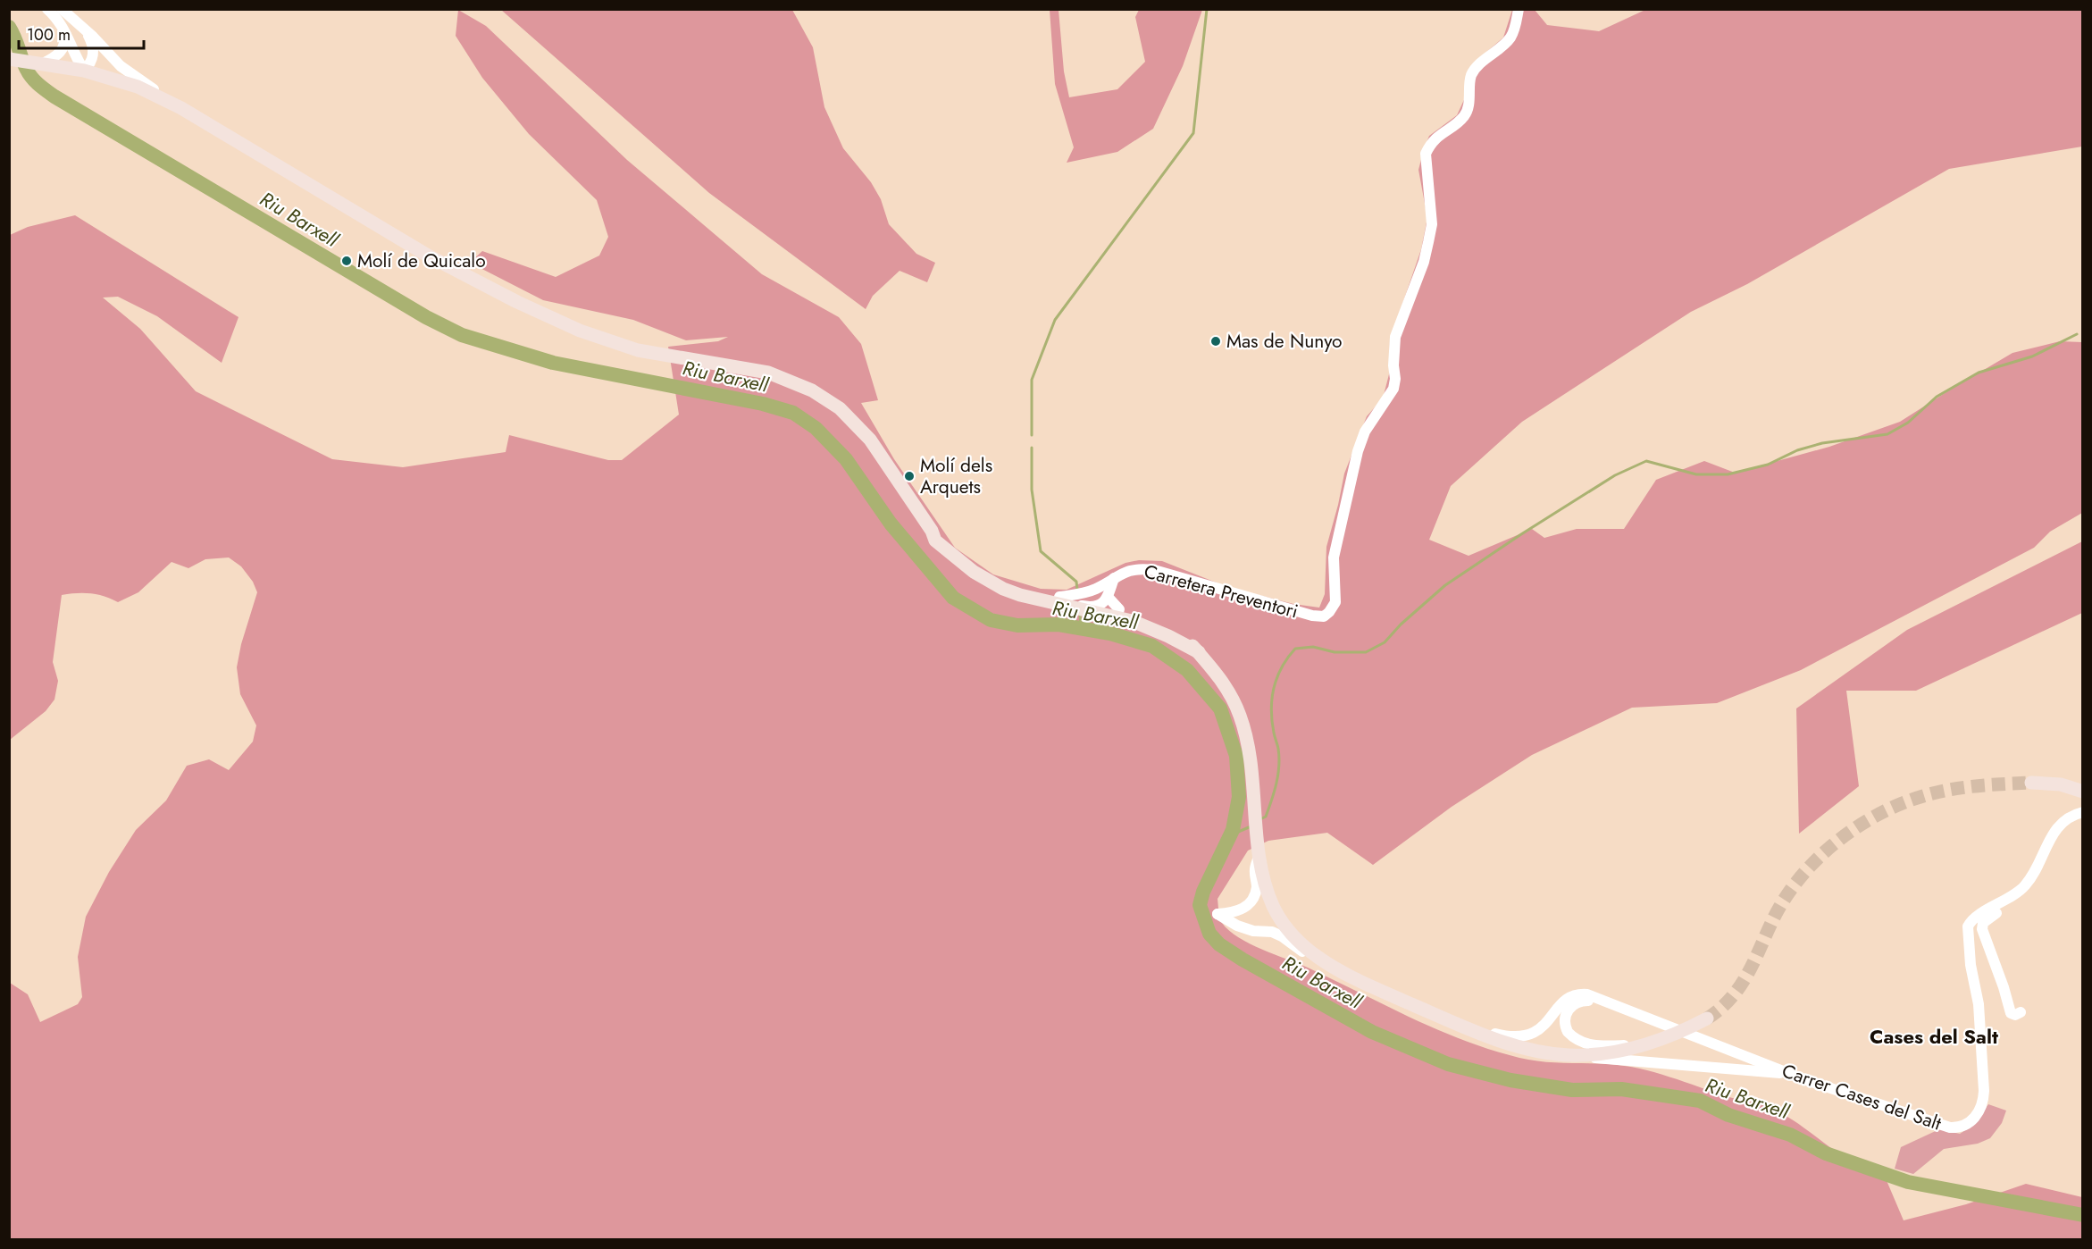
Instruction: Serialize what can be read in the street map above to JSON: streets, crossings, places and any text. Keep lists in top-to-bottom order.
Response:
{
  "streets": {
    "street": ["Carretera Preventori", "Carrer Cases del Salt"]
  },
  "districts": ["Cases del Salt"],
  "water": ["Riu Barxell"],
  "places": ["Molí de Quicalo", "Mas de Nunyo", "Molí dels Arquets"],
  "scale_bar": "100 m"
}
